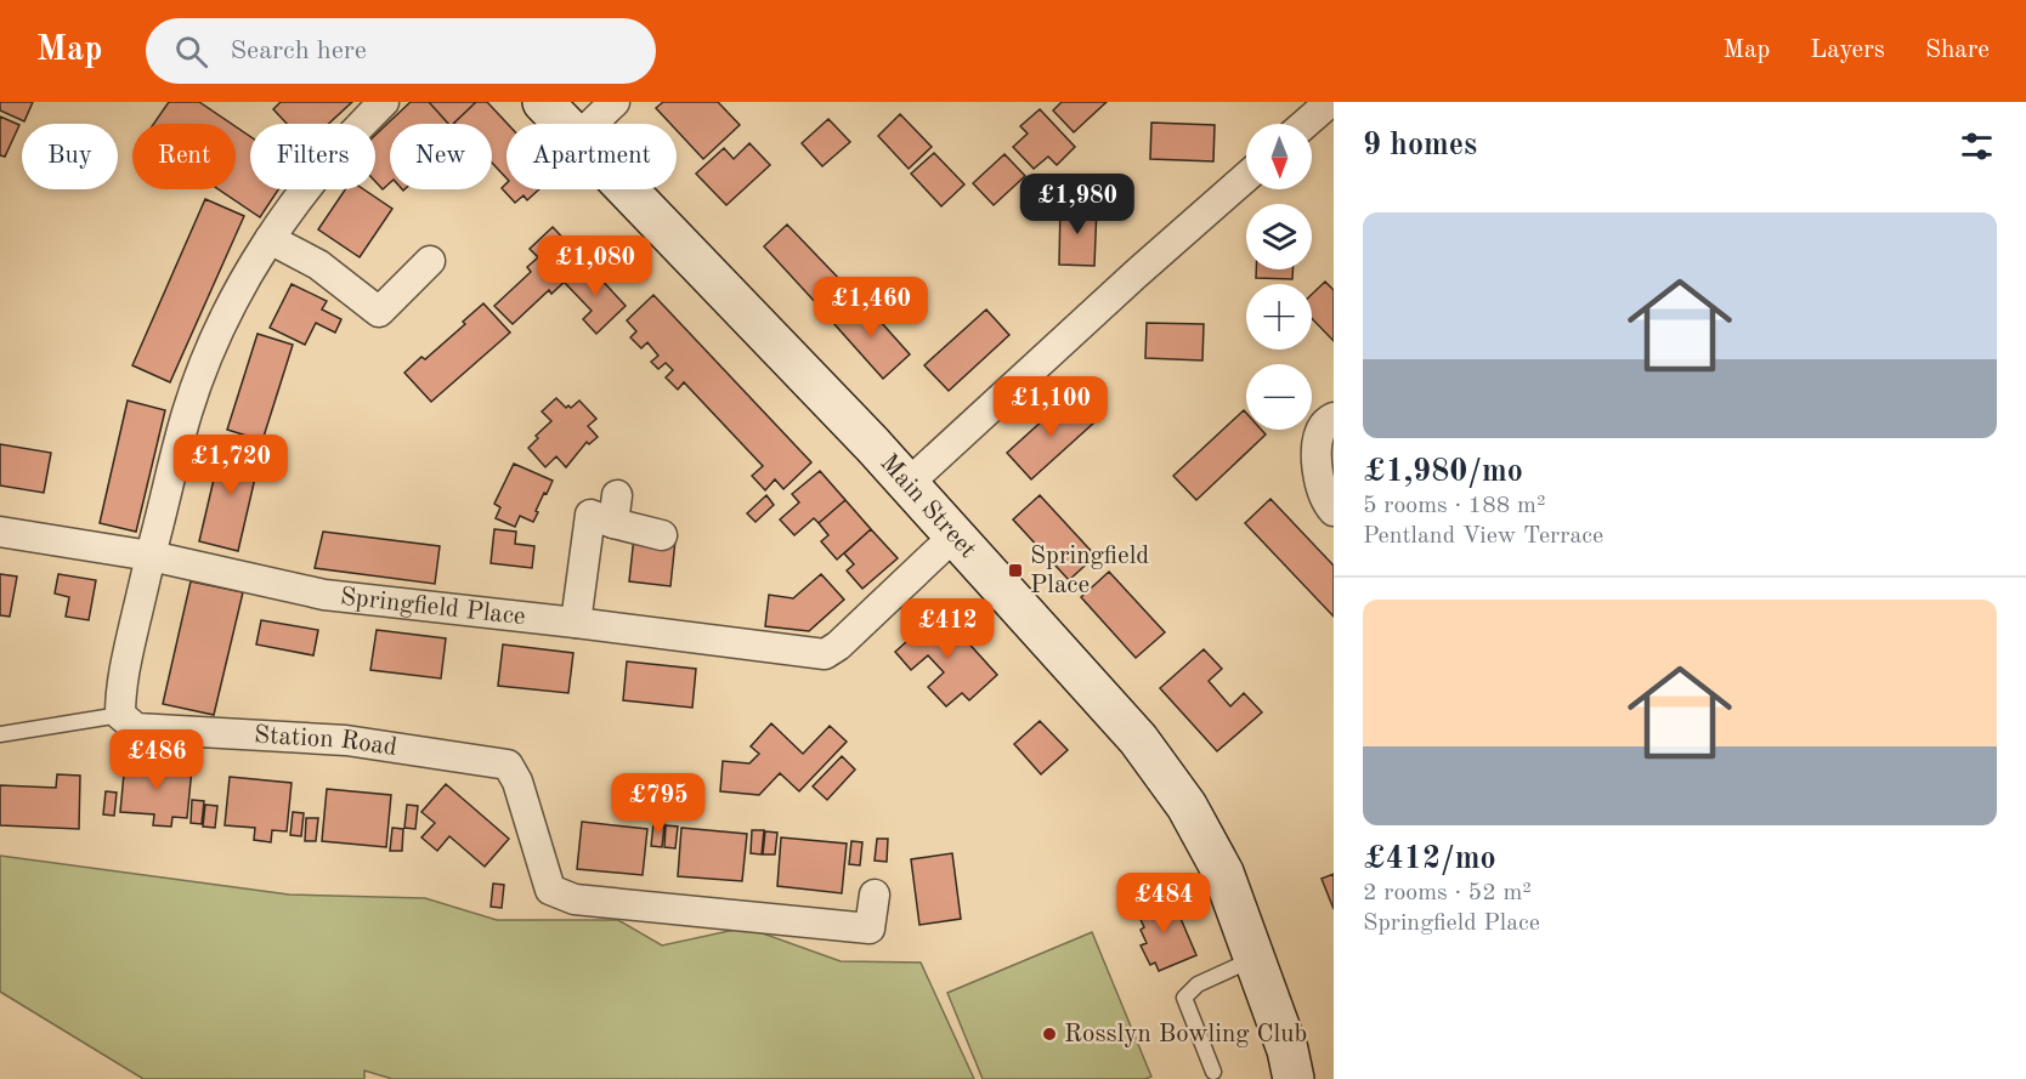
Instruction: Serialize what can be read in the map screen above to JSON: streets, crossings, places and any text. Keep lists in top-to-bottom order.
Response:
{
  "streets": {
    "main road": ["Main Street"],
    "street": ["Springfield Place", "Station Road"]
  },
  "crossings": [
    ["Main Street", "Springfield Place"]
  ],
  "places": {
    "transit": ["Springfield Place"],
    "other": ["Rosslyn Bowling Club"]
  },
  "north": "bottom",
  "page": {
    "header": "Map",
    "search": "Search here",
    "nav": ["Map", "Layers", "Share"],
    "heading": "9 homes",
    "map_buttons": ["+", "−"],
    "chip": [
      "Buy",
      "Rent",
      "Filters",
      "New",
      "Apartment"
    ],
    "price": [
      "£1,980",
      "£1,080",
      "£1,460",
      "£1,100",
      "£1,720",
      "£412",
      "£486",
      "£795",
      "£484"
    ],
    "list": [
      {
        "name": "£1,980/mo",
        "note": "5 rooms · 188 m² · Pentland View Terrace"
      },
      {
        "name": "£412/mo",
        "note": "2 rooms · 52 m² · Springfield Place"
      }
    ]
  }
}
